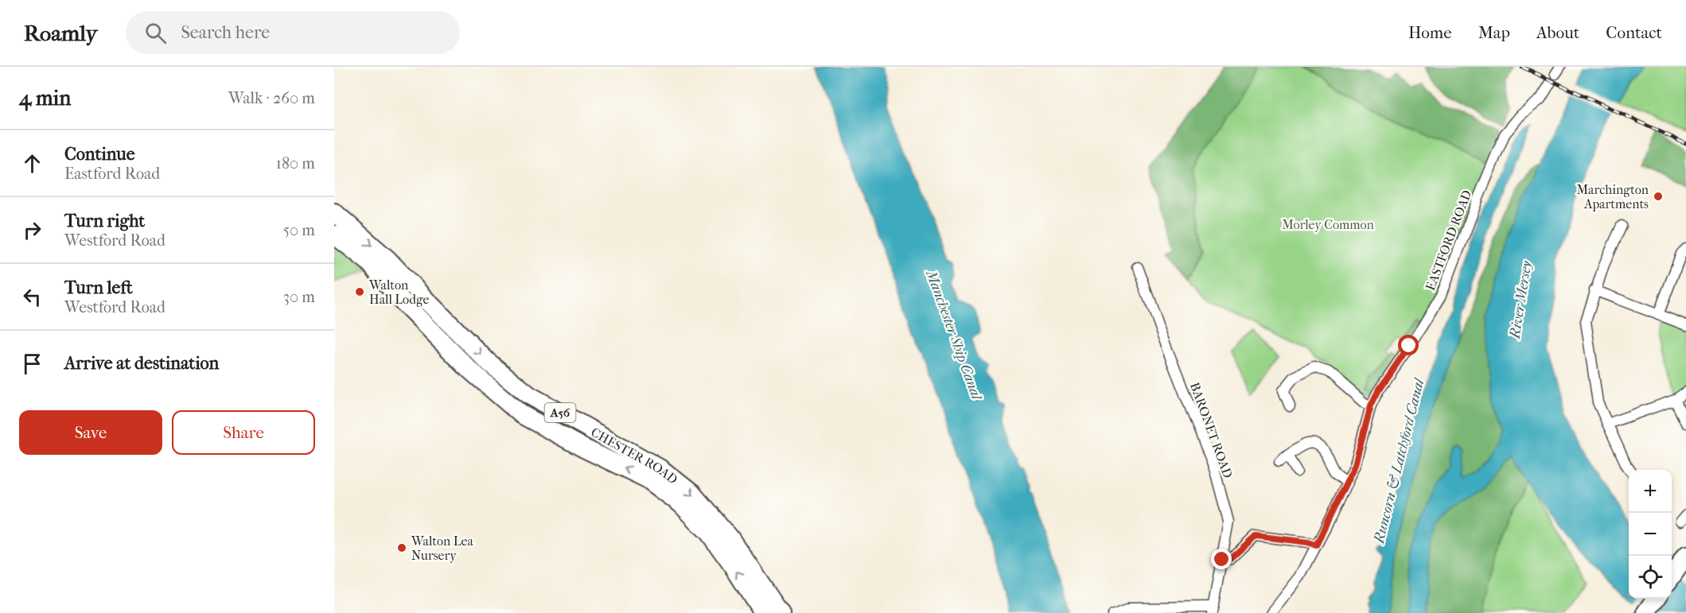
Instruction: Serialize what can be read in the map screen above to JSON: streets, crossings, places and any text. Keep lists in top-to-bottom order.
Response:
{
  "streets": {
    "highway": ["A56", "CHESTER ROAD"],
    "street": ["EASTFORD ROAD", "BARONET ROAD"]
  },
  "water": ["River Mersey", "Manchester Ship Canal", "Runcorn & Latchford Canal"],
  "parks": ["Morley Common"],
  "places": ["Marchington Apartments", "Walton Hall Lodge", "Walton Lea Nursery"],
  "page": {
    "header": "Roamly",
    "search": "Search here",
    "nav": [
      "Home",
      "Map",
      "About",
      "Contact"
    ],
    "heading": ["4 min", "Walk · 260 m"],
    "list": [
      ["Continue", "Eastford Road", "180 m"],
      ["Turn right", "Westford Road", "50 m"],
      ["Turn left", "Westford Road", "30 m"],
      "Arrive at destination"
    ],
    "buttons": ["Save", "Share"],
    "map_buttons": ["+", "−"]
  }
}
